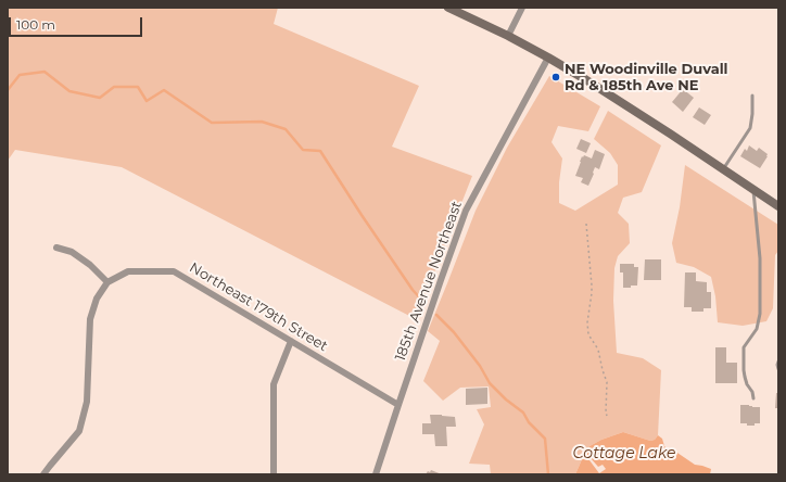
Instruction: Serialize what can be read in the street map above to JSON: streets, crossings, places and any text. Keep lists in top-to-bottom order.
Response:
{
  "streets": {
    "street": ["185th Avenue Northeast", "Northeast 179th Street"]
  },
  "crossings": [
    ["185th Avenue Northeast", "Northeast 179th Street"]
  ],
  "water": ["Cottage Lake"],
  "places": ["NE Woodinville Duvall Rd & 185th Ave NE"],
  "scale_bar": "100 m"
}
